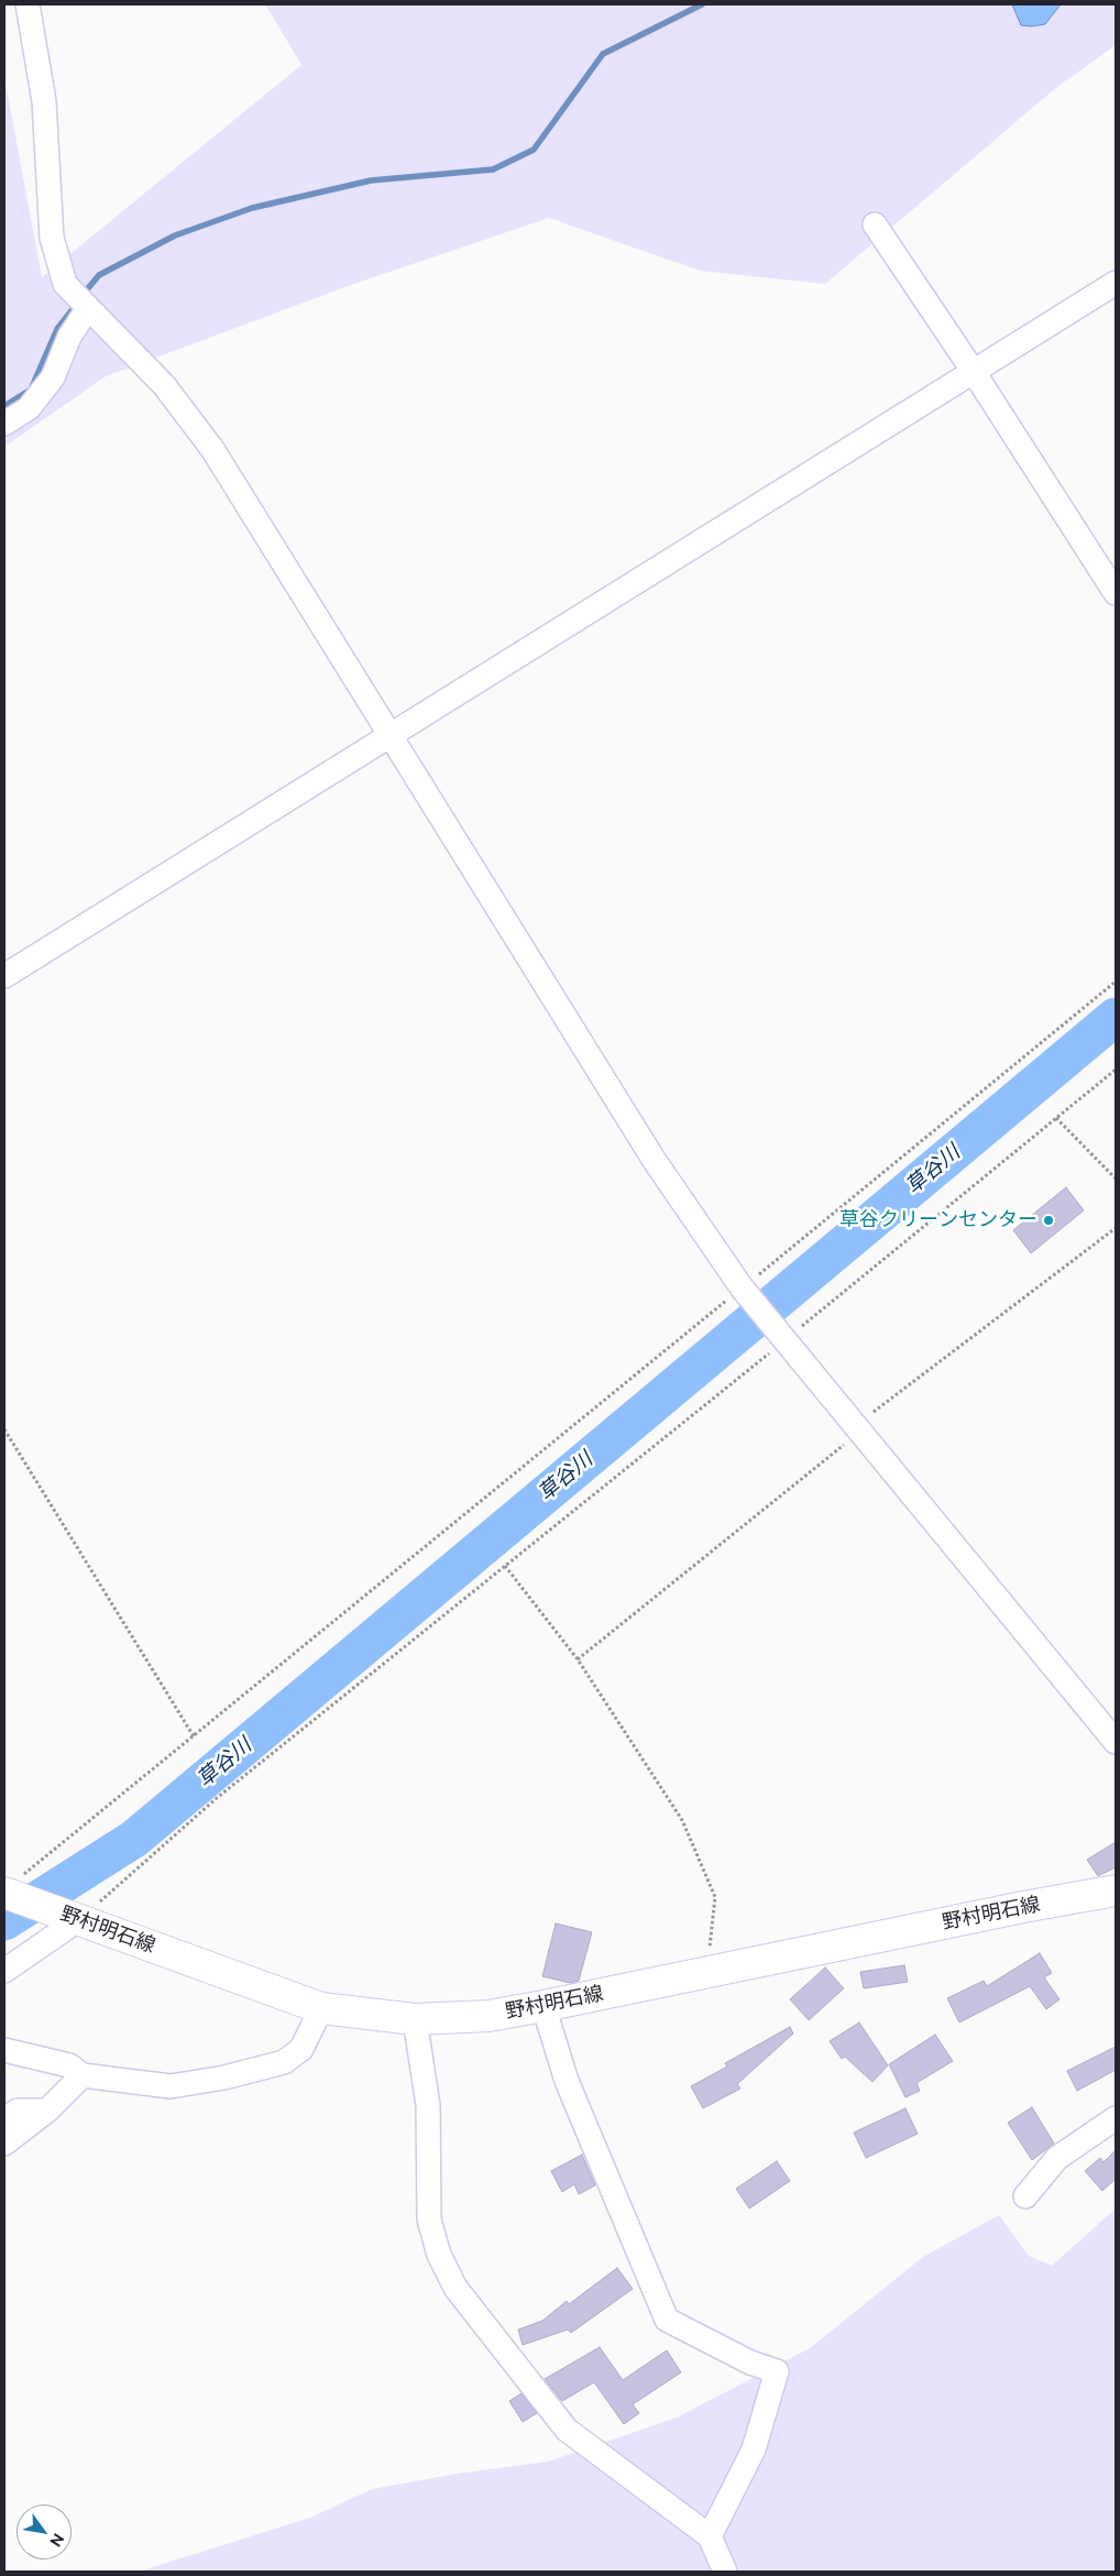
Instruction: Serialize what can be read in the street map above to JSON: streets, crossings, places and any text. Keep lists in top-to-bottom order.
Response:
{
  "streets": {
    "main road": ["野村明石線"]
  },
  "water": ["草谷川"],
  "places": ["草谷クリーンセンター"],
  "north": "bottom right"
}
